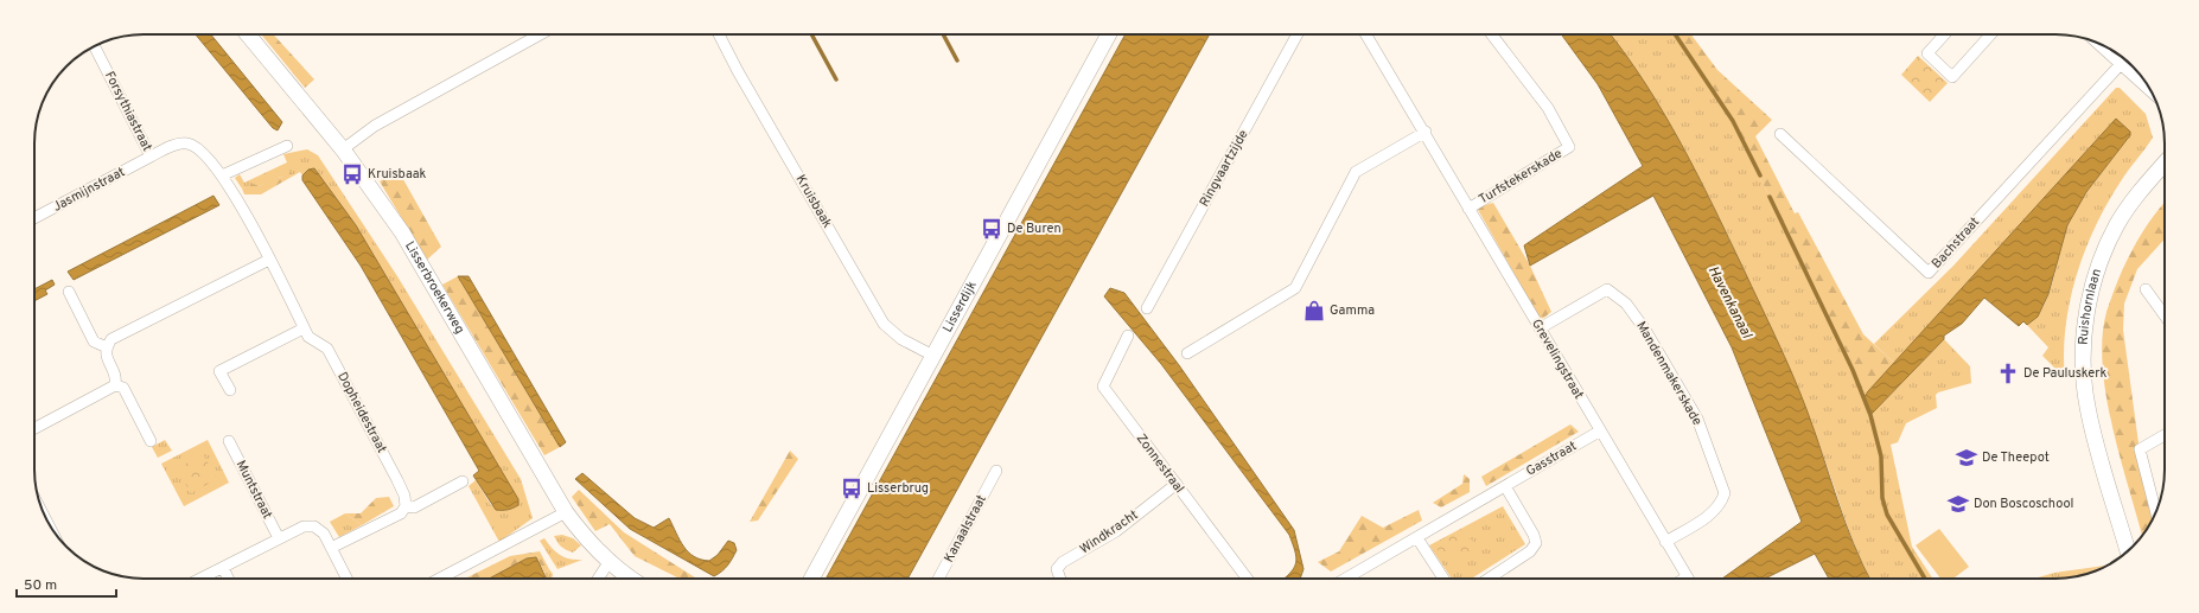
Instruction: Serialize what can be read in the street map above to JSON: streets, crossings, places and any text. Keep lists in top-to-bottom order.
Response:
{
  "streets": {
    "main road": ["Lisserbroekerweg", "Lisserdijk", "Ruishornlaan"],
    "street": [
      "Forsythiastraat",
      "Ringvaartzijde",
      "Turfstekerskade",
      "Jasmijnstraat",
      "Kruisbaak",
      "Bachstraat",
      "Grevelingstraat",
      "Mandenmakerskade",
      "Dopheidestraat",
      "Gasstraat",
      "Zonnestraal",
      "Muntstraat",
      "Kanaalstraat",
      "Windkracht"
    ]
  },
  "crossings": [
    ["Forsythiastraat", "Jasmijnstraat"],
    ["Forsythiastraat", "Dopheidestraat"],
    ["Turfstekerskade", "Grevelingstraat"],
    ["Kruisbaak", "Lisserdijk"],
    ["Grevelingstraat", "Mandenmakerskade"],
    ["Grevelingstraat", "Gasstraat"],
    ["Zonnestraal", "Windkracht"]
  ],
  "water": ["Havenkanaal"],
  "places": {
    "bus stop": ["Kruisbaak", "De Buren", "Lisserbrug"],
    "shop": ["Gamma"],
    "church": ["De Pauluskerk"],
    "school or university": ["De Theepot", "Don Boscoschool"]
  },
  "scale_bar": "50 m"
}
